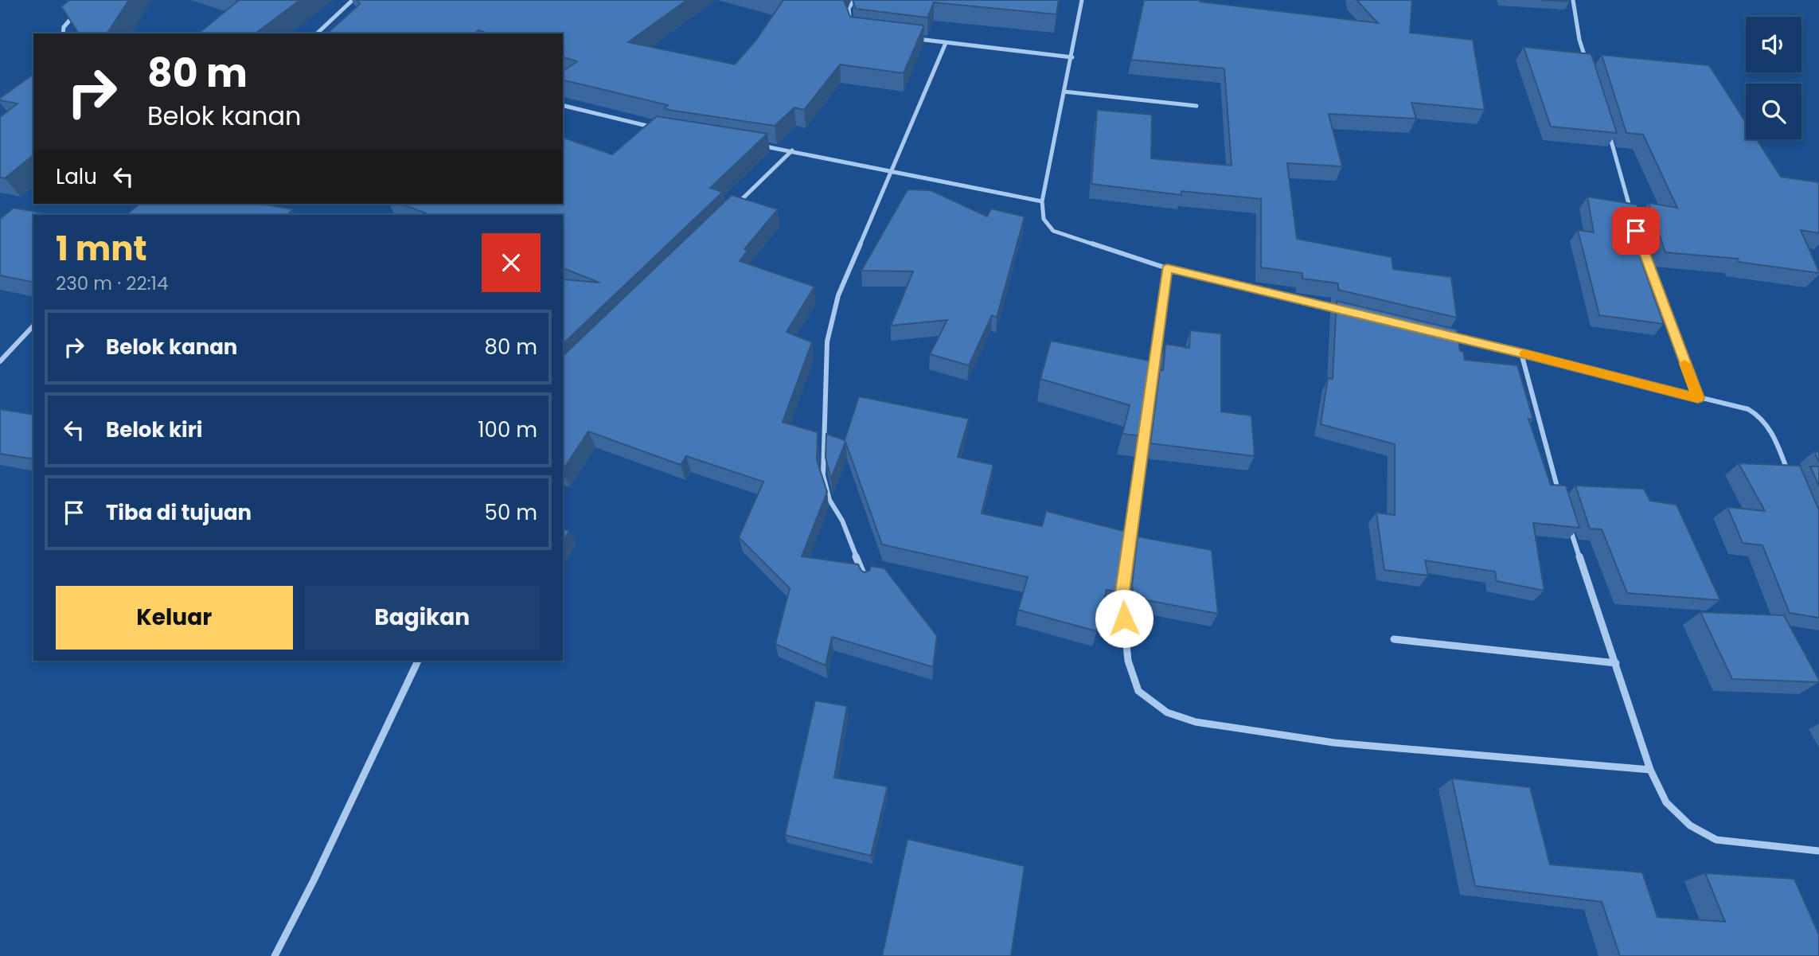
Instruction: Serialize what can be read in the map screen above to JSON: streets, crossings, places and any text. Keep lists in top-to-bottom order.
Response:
{
  "page": {
    "turn": ["80 m", "Belok kanan"],
    "then": "Lalu",
    "heading": ["1 mnt", "230 m · 22:14"],
    "list": [
      {
        "name": "Belok kanan",
        "value": "80 m"
      },
      {
        "name": "Belok kiri",
        "value": "100 m"
      },
      {
        "name": "Tiba di tujuan",
        "value": "50 m"
      }
    ],
    "buttons": ["Keluar", "Bagikan"]
  }
}
